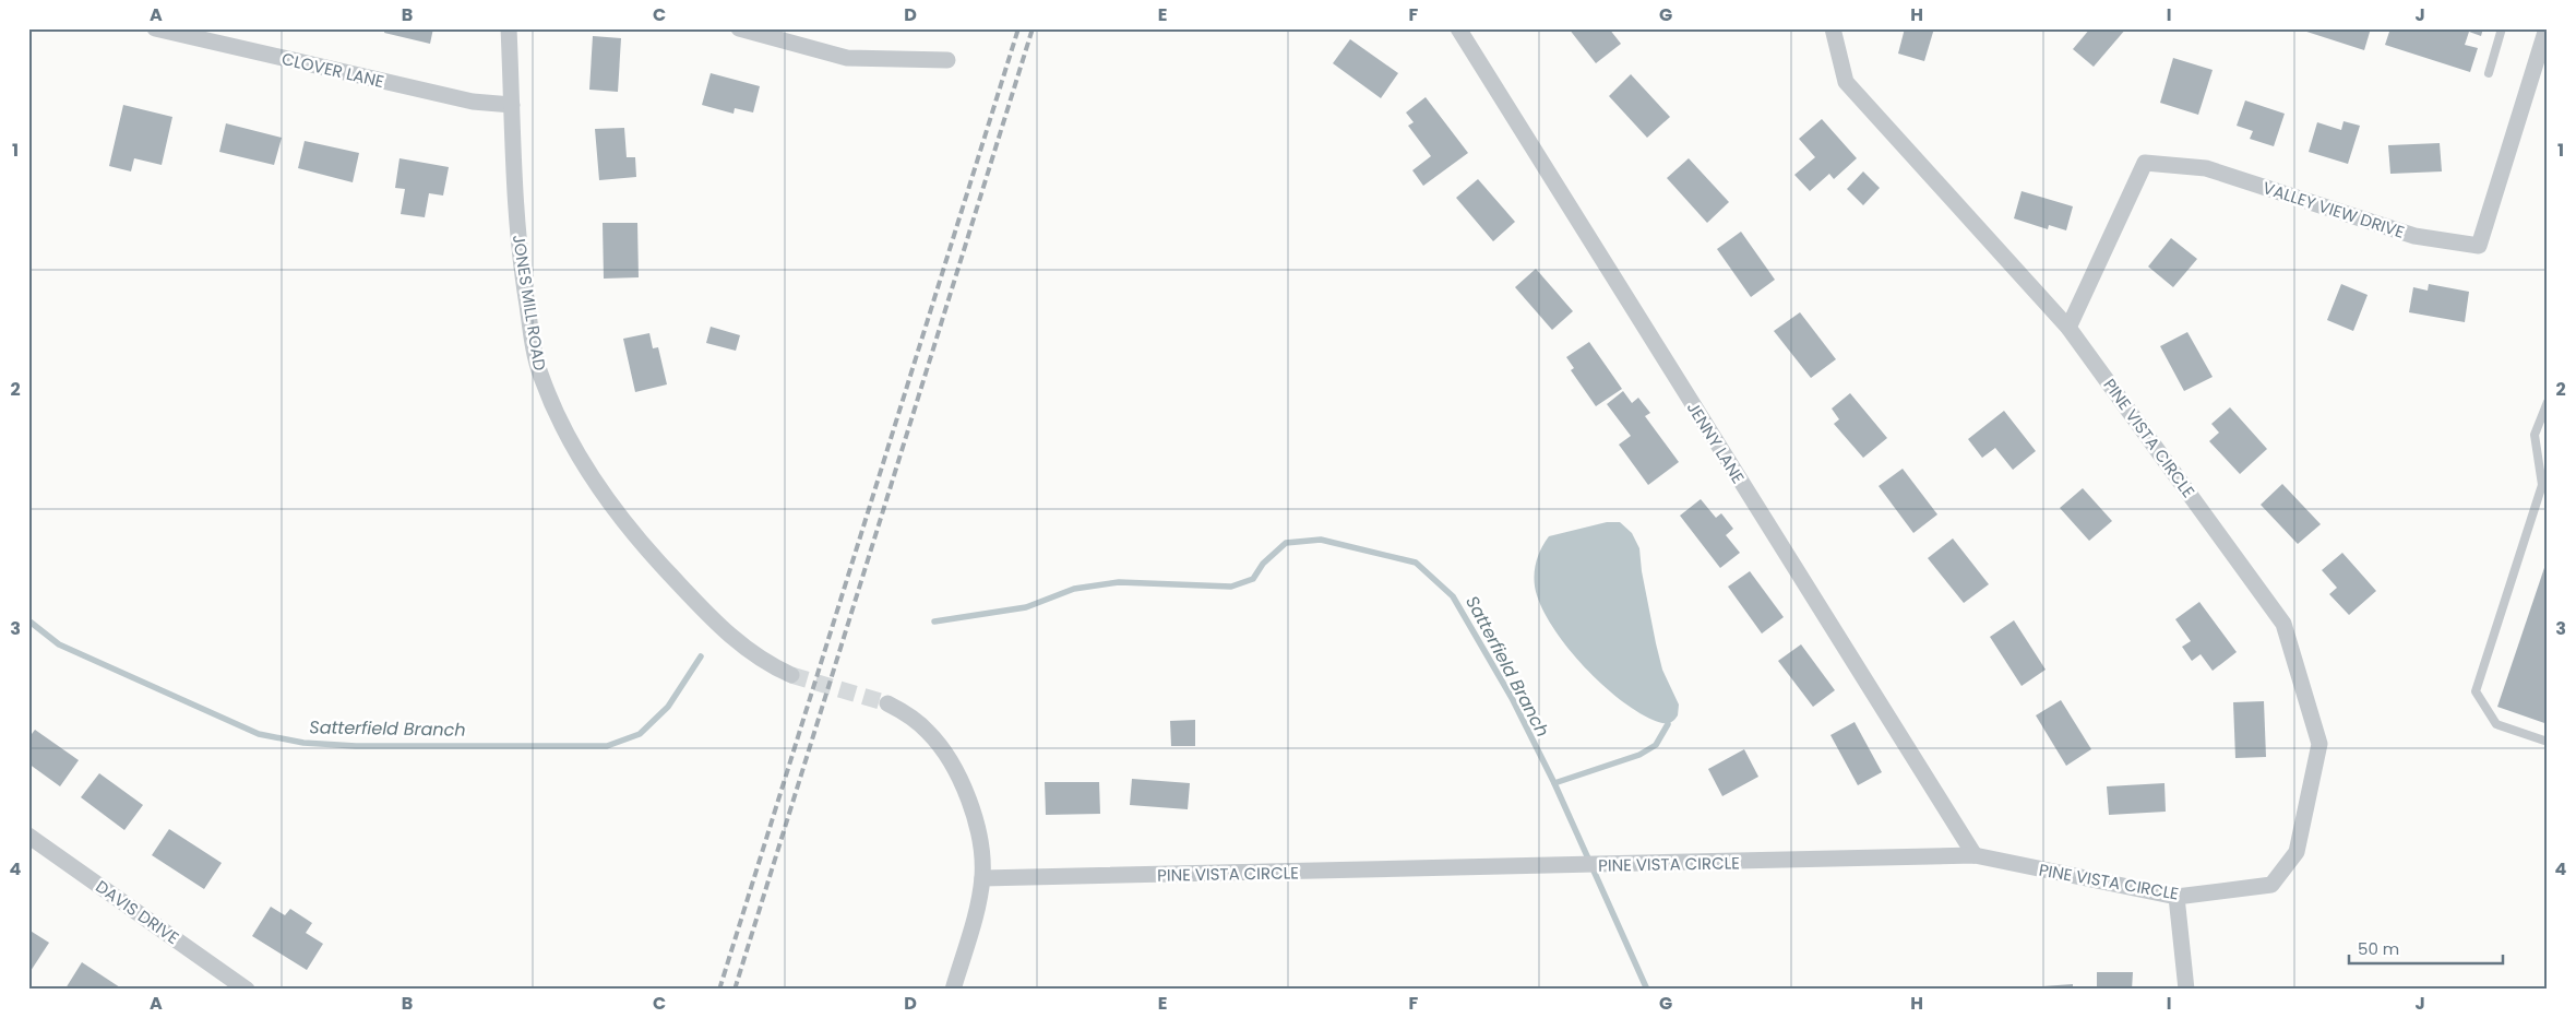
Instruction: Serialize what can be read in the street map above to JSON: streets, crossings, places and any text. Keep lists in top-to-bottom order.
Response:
{
  "streets": {
    "street": [
      "CLOVER LANE",
      "VALLEY VIEW DRIVE",
      "JONES MILL ROAD",
      "PINE VISTA CIRCLE",
      "JENNY LANE",
      "DAVIS DRIVE"
    ]
  },
  "crossings": [
    ["CLOVER LANE", "JONES MILL ROAD"],
    ["VALLEY VIEW DRIVE", "PINE VISTA CIRCLE"],
    ["PINE VISTA CIRCLE", "JENNY LANE"]
  ],
  "water": ["Satterfield Branch"],
  "scale_bar": "50 m",
  "grid": {
    "columns": [
      "A",
      "B",
      "C",
      "D",
      "E",
      "F",
      "G",
      "H",
      "I",
      "J"
    ],
    "rows": [
      "1",
      "2",
      "3",
      "4"
    ]
  }
}
